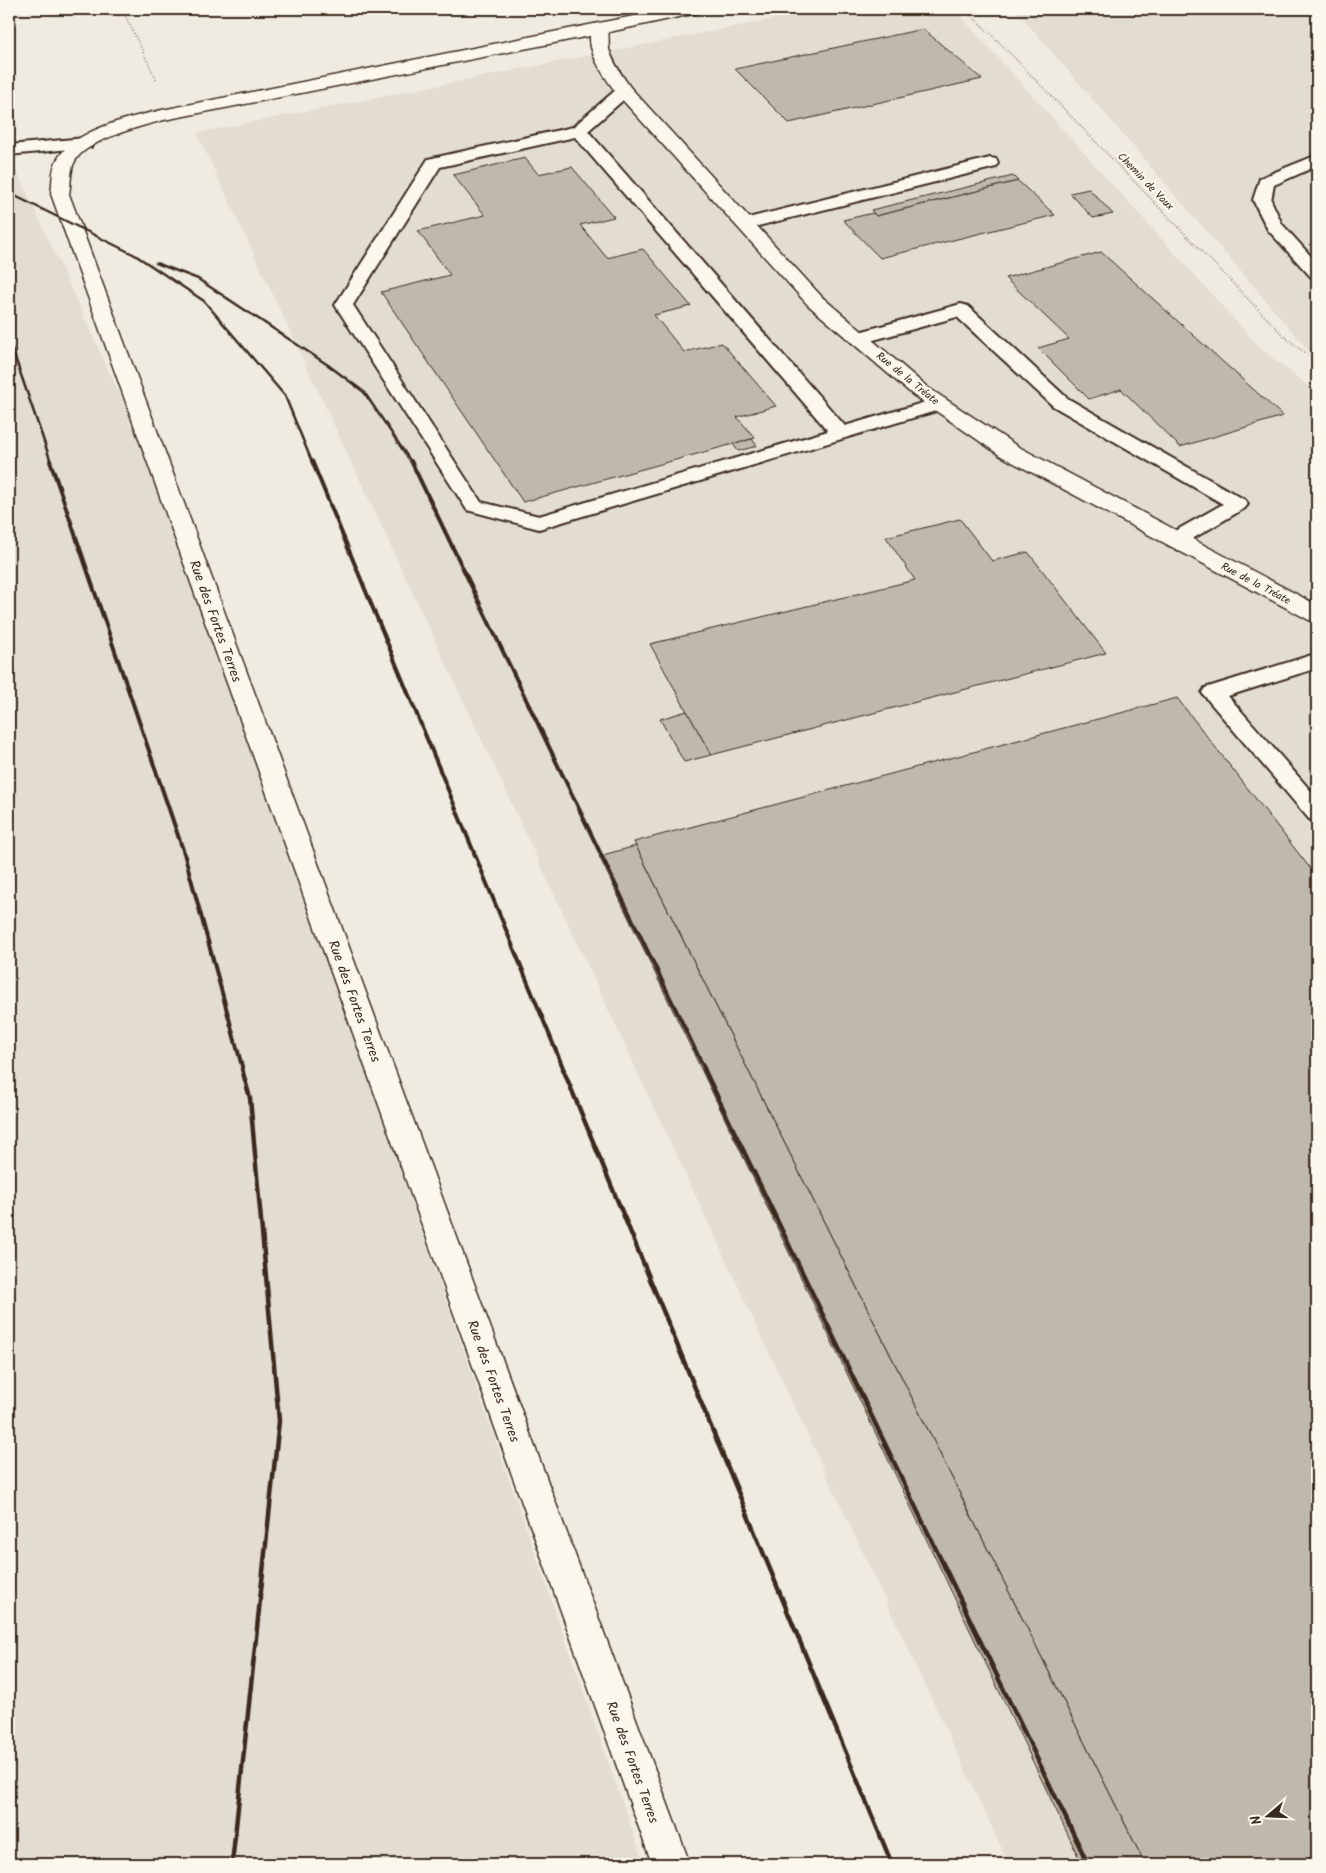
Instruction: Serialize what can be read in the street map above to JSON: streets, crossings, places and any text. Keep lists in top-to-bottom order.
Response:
{
  "streets": {
    "street": ["Rue de la Tréate", "Rue des Fortes Terres"],
    "path": ["Chemin de Vaux"]
  },
  "crossings": [
    ["Rue de la Tréate", "Rue des Fortes Terres"]
  ],
  "north": "left"
}
